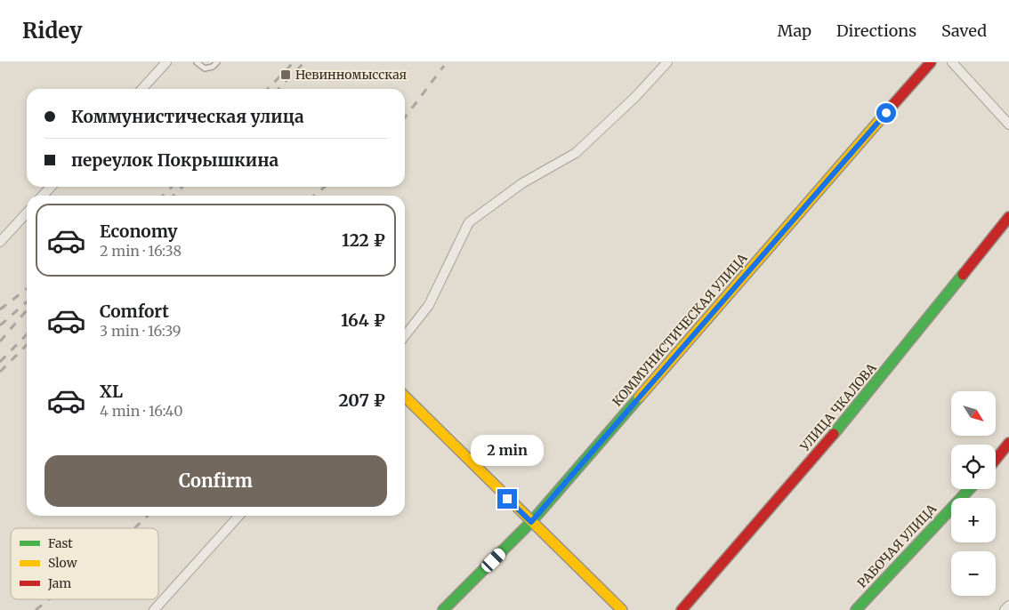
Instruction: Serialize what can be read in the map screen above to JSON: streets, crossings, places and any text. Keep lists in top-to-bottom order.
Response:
{
  "streets": {
    "street": ["КОММУНИСТИЧЕСКАЯ УЛИЦА", "УЛИЦА ЧКАЛОВА", "РАБОЧАЯ УЛИЦА"]
  },
  "places": {
    "transit": ["Невинномысская"]
  },
  "legend": ["Fast", "Slow", "Jam"],
  "north": "bottom right",
  "page": {
    "header": "Ridey",
    "nav": ["Map", "Directions", "Saved"],
    "banner": ["Коммунистическая улица", "переулок Покрышкина"],
    "list": [
      {
        "name": "Economy",
        "note": "2 min · 16:38",
        "value": "122 ₽"
      },
      {
        "name": "Comfort",
        "note": "3 min · 16:39",
        "value": "164 ₽"
      },
      {
        "name": "XL",
        "note": "4 min · 16:40",
        "value": "207 ₽"
      }
    ],
    "map_buttons": ["+", "−"],
    "bubble": "2 min",
    "buttons": "Confirm"
  }
}
